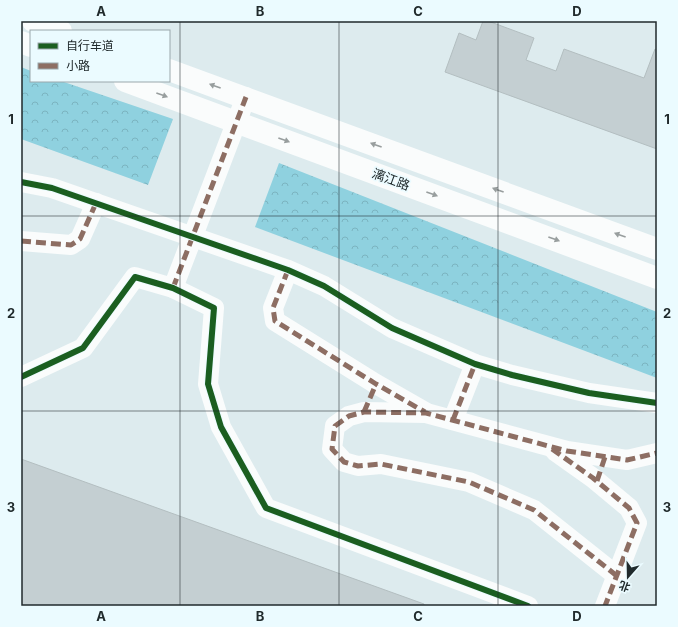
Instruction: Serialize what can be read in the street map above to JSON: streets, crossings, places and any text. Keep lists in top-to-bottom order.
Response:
{
  "streets": {
    "street": ["漓江路"]
  },
  "legend": ["自行车道", "小路"],
  "north": "bottom",
  "grid": {
    "columns": [
      "A",
      "B",
      "C",
      "D"
    ],
    "rows": ["1", "2", "3"]
  }
}
